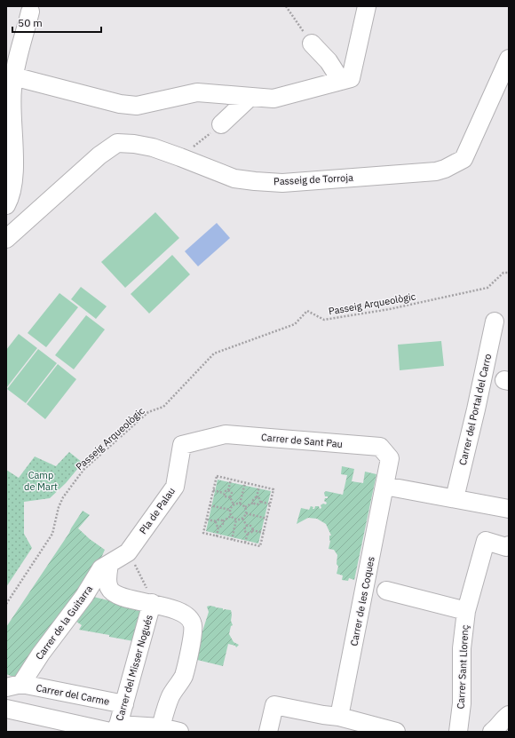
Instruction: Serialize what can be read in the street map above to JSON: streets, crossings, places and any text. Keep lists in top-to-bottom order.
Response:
{
  "streets": {
    "street": [
      "Passeig de Torroja",
      "Carrer del Portal del Carro",
      "Carrer de Sant Pau",
      "Pla de Palau",
      "Carrer de les Coques",
      "Carrer de la Guitarra",
      "Carrer Sant Llorenç",
      "Carrer del Misser Nogués",
      "Carrer del Carme"
    ],
    "path": ["Passeig Arqueològic"]
  },
  "crossings": [
    ["Carrer de Sant Pau", "Pla de Palau"],
    ["Carrer de Sant Pau", "Carrer de les Coques"],
    ["Pla de Palau", "Carrer de la Guitarra"],
    ["Carrer de la Guitarra", "Carrer del Carme"],
    ["Carrer del Misser Nogués", "Carrer del Carme"]
  ],
  "parks": ["Camp de Mart"],
  "scale_bar": "50 m"
}
